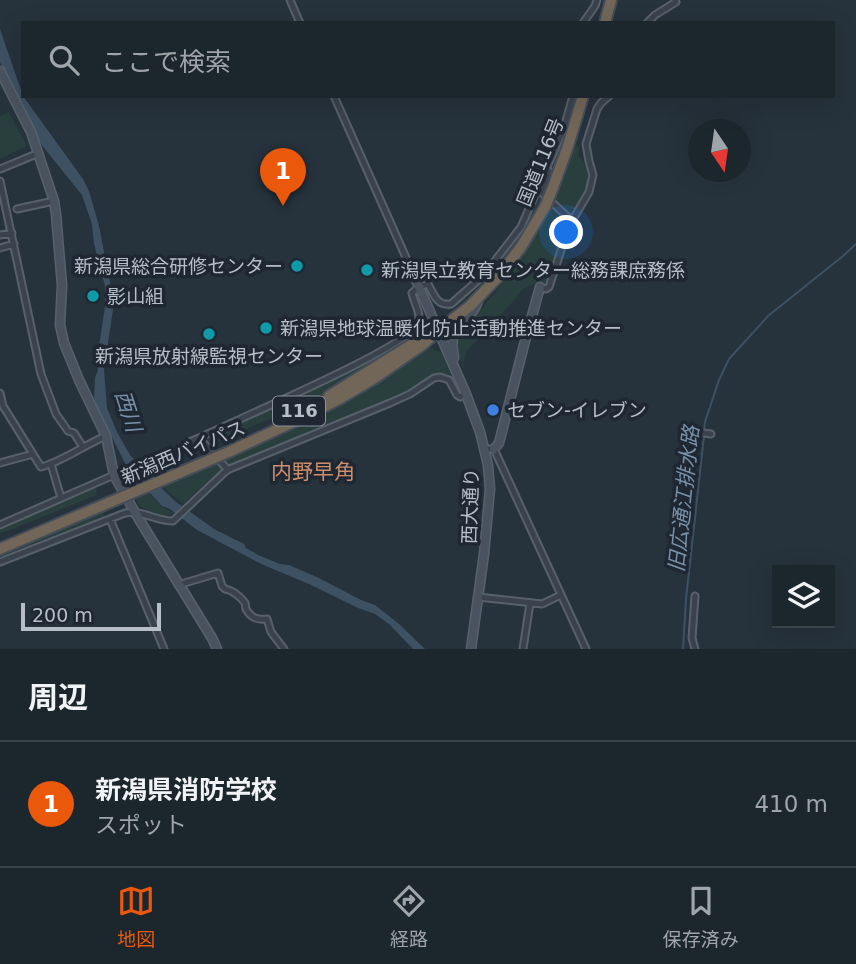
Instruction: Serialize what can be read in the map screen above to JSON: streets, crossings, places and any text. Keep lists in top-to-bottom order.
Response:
{
  "streets": {
    "highway": ["国道116号", "116", "新潟西バイパス"],
    "street": ["西大通り"]
  },
  "crossings": [
    ["国道116号", "新潟西バイパス"],
    ["国道116号", "西大通り"],
    ["新潟西バイパス", "西大通り"]
  ],
  "districts": ["内野早角"],
  "water": ["西川", "旧広通江排水路"],
  "places": [
    "新潟県総合研修センター",
    "新潟県立教育センター総務課庶務係",
    "影山組",
    "新潟県地球温暖化防止活動推進センター",
    "新潟県放射線監視センター",
    "セブン-イレブン"
  ],
  "scale_bar": "200 m",
  "north": "bottom",
  "page": {
    "search": "ここで検索",
    "pins": "1",
    "scale": "200 m",
    "heading": "周辺",
    "list": [
      {
        "mark": "1",
        "name": "新潟県消防学校",
        "note": "スポット",
        "value": "410 m"
      }
    ],
    "nav": ["地図", "経路", "保存済み"]
  }
}
